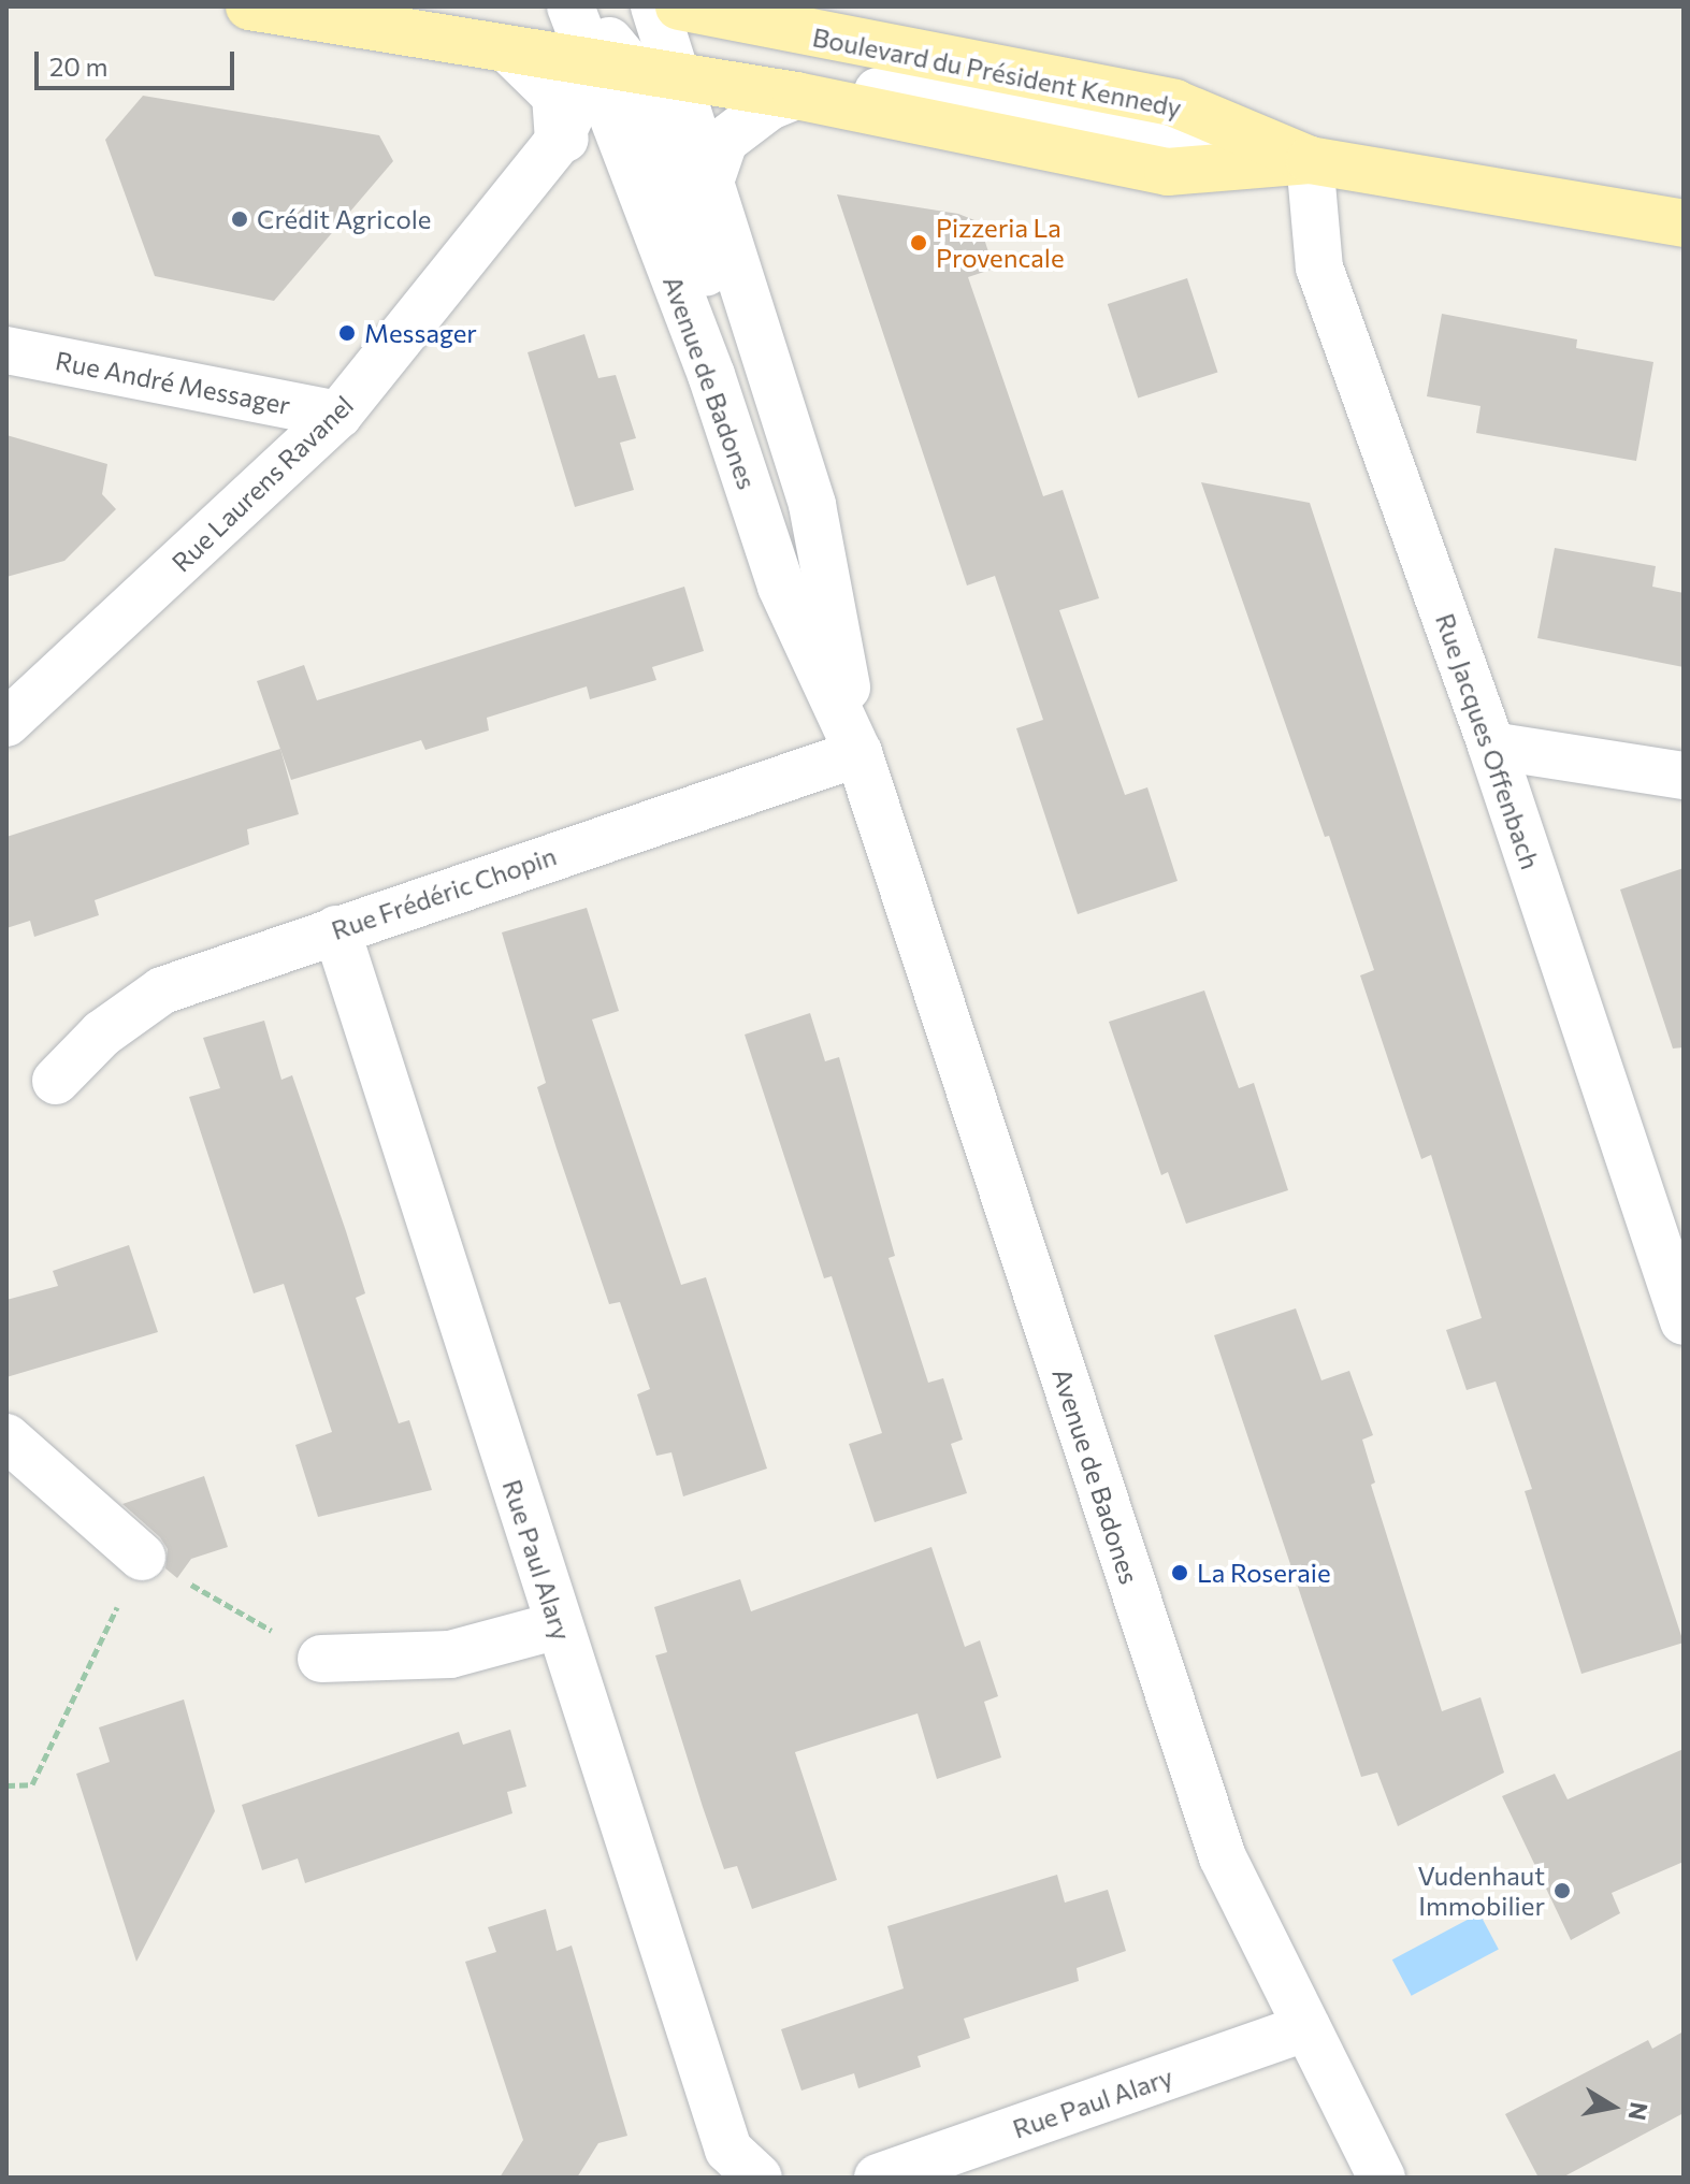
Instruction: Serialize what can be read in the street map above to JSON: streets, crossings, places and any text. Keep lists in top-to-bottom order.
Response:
{
  "streets": {
    "main road": ["Boulevard du Président Kennedy"],
    "street": [
      "Rue André Messager",
      "Avenue de Badones",
      "Rue Laurens Ravanel",
      "Rue Jacques Offenbach",
      "Rue Frédéric Chopin",
      "Rue Paul Alary"
    ]
  },
  "crossings": [
    ["Boulevard du Président Kennedy", "Avenue de Badones"],
    ["Boulevard du Président Kennedy", "Rue Laurens Ravanel"],
    ["Boulevard du Président Kennedy", "Rue Jacques Offenbach"],
    ["Rue André Messager", "Rue Laurens Ravanel"],
    ["Avenue de Badones", "Rue Laurens Ravanel"],
    ["Avenue de Badones", "Rue Frédéric Chopin"],
    ["Avenue de Badones", "Rue Paul Alary"],
    ["Rue Frédéric Chopin", "Rue Paul Alary"]
  ],
  "places": [
    "Crédit Agricole",
    "Pizzeria La Provencale",
    "Messager",
    "La Roseraie",
    "Vudenhaut Immobilier"
  ],
  "scale_bar": "20 m",
  "north": "right"
}
